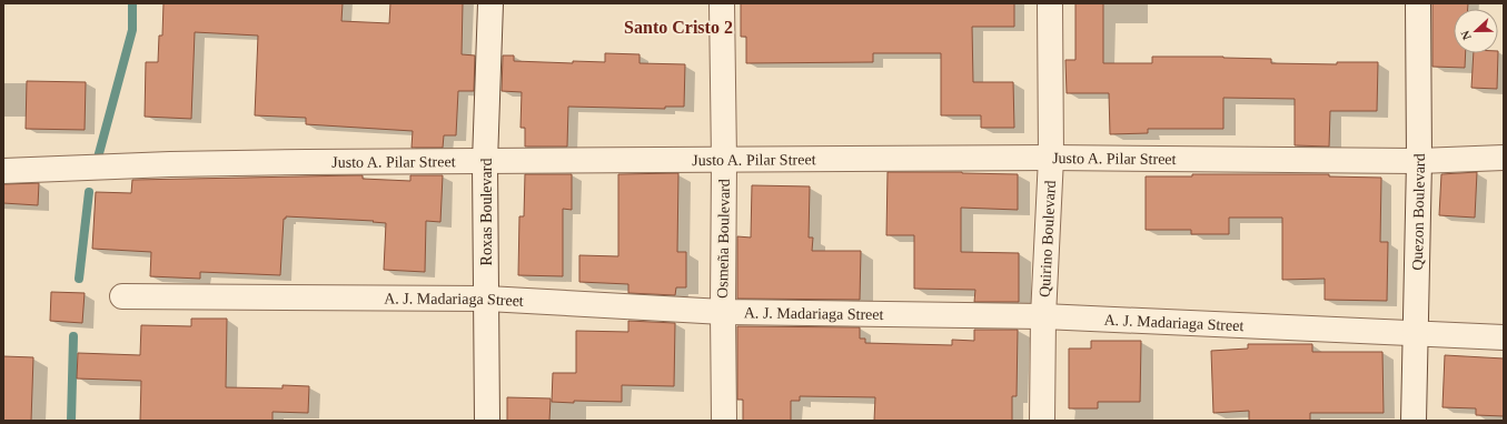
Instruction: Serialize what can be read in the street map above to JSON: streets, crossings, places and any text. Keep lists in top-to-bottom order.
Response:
{
  "streets": {
    "street": [
      "Justo A. Pilar Street",
      "Roxas Boulevard",
      "Quezon Boulevard",
      "Osmeña Boulevard",
      "Quirino Boulevard",
      "A. J. Madariaga Street"
    ]
  },
  "crossings": [
    ["Justo A. Pilar Street", "Roxas Boulevard"],
    ["Justo A. Pilar Street", "Quezon Boulevard"],
    ["Justo A. Pilar Street", "Osmeña Boulevard"],
    ["Justo A. Pilar Street", "Quirino Boulevard"],
    ["Roxas Boulevard", "A. J. Madariaga Street"],
    ["Quezon Boulevard", "A. J. Madariaga Street"],
    ["Osmeña Boulevard", "A. J. Madariaga Street"],
    ["Quirino Boulevard", "A. J. Madariaga Street"]
  ],
  "districts": ["Santo Cristo 2"],
  "north": "left"
}
